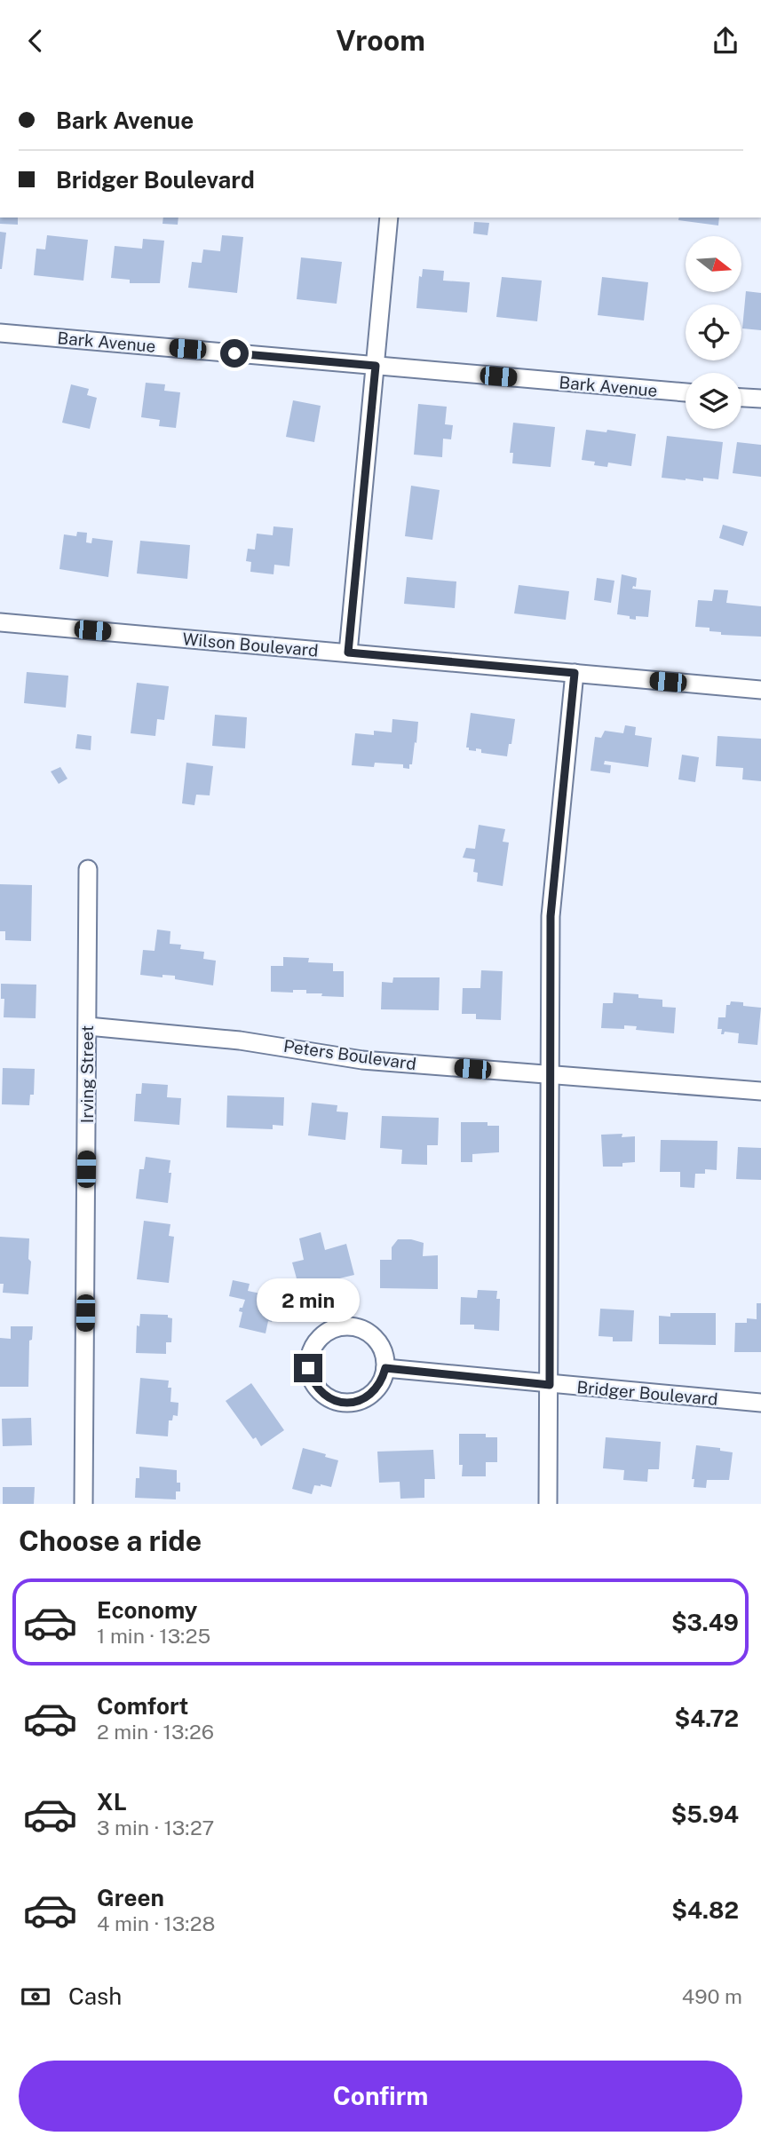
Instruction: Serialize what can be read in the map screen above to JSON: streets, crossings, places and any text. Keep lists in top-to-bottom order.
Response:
{
  "streets": {
    "street": [
      "Bark Avenue",
      "Wilson Boulevard",
      "Peters Boulevard",
      "Irving Street",
      "Bridger Boulevard"
    ]
  },
  "crossings": [
    ["Peters Boulevard", "Irving Street"]
  ],
  "north": "right",
  "page": {
    "header": "Vroom",
    "banner": ["Bark Avenue", "Bridger Boulevard"],
    "bubble": "2 min",
    "heading": "Choose a ride",
    "list": [
      {
        "name": "Economy",
        "note": "1 min · 13:25",
        "value": "$3.49"
      },
      {
        "name": "Comfort",
        "note": "2 min · 13:26",
        "value": "$4.72"
      },
      {
        "name": "XL",
        "note": "3 min · 13:27",
        "value": "$5.94"
      },
      {
        "name": "Green",
        "note": "4 min · 13:28",
        "value": "$4.82"
      }
    ],
    "pay": ["Cash", "490 m"],
    "buttons": "Confirm"
  }
}
